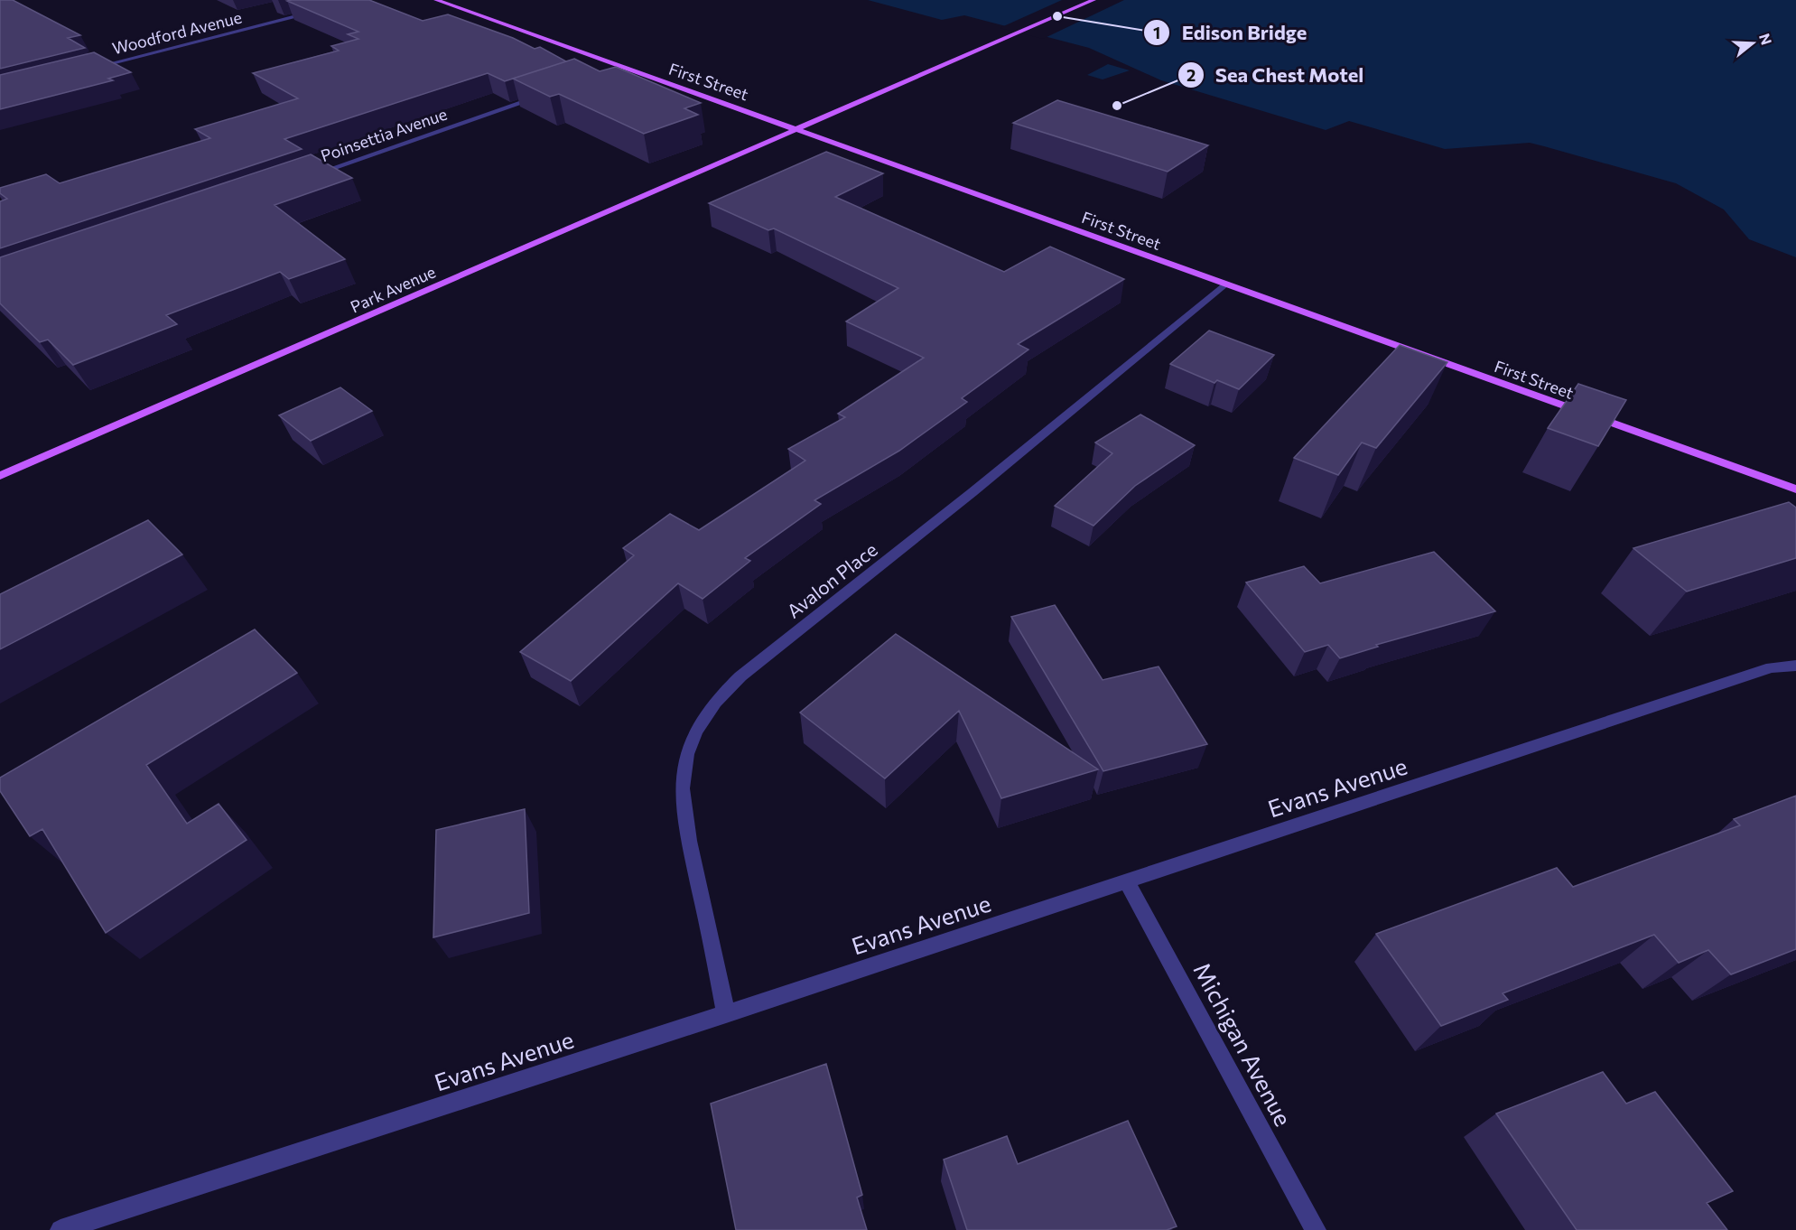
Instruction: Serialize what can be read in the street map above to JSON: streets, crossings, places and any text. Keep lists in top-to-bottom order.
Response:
{
  "streets": {
    "main road": ["First Street", "Park Avenue"],
    "street": [
      "Woodford Avenue",
      "Poinsettia Avenue",
      "Avalon Place",
      "Evans Avenue",
      "Michigan Avenue"
    ]
  },
  "crossings": [
    ["First Street", "Park Avenue"],
    ["First Street", "Avalon Place"],
    ["Avalon Place", "Evans Avenue"],
    ["Evans Avenue", "Michigan Avenue"]
  ],
  "places": ["Edison Bridge", "Sea Chest Motel"],
  "north": "right"
}
